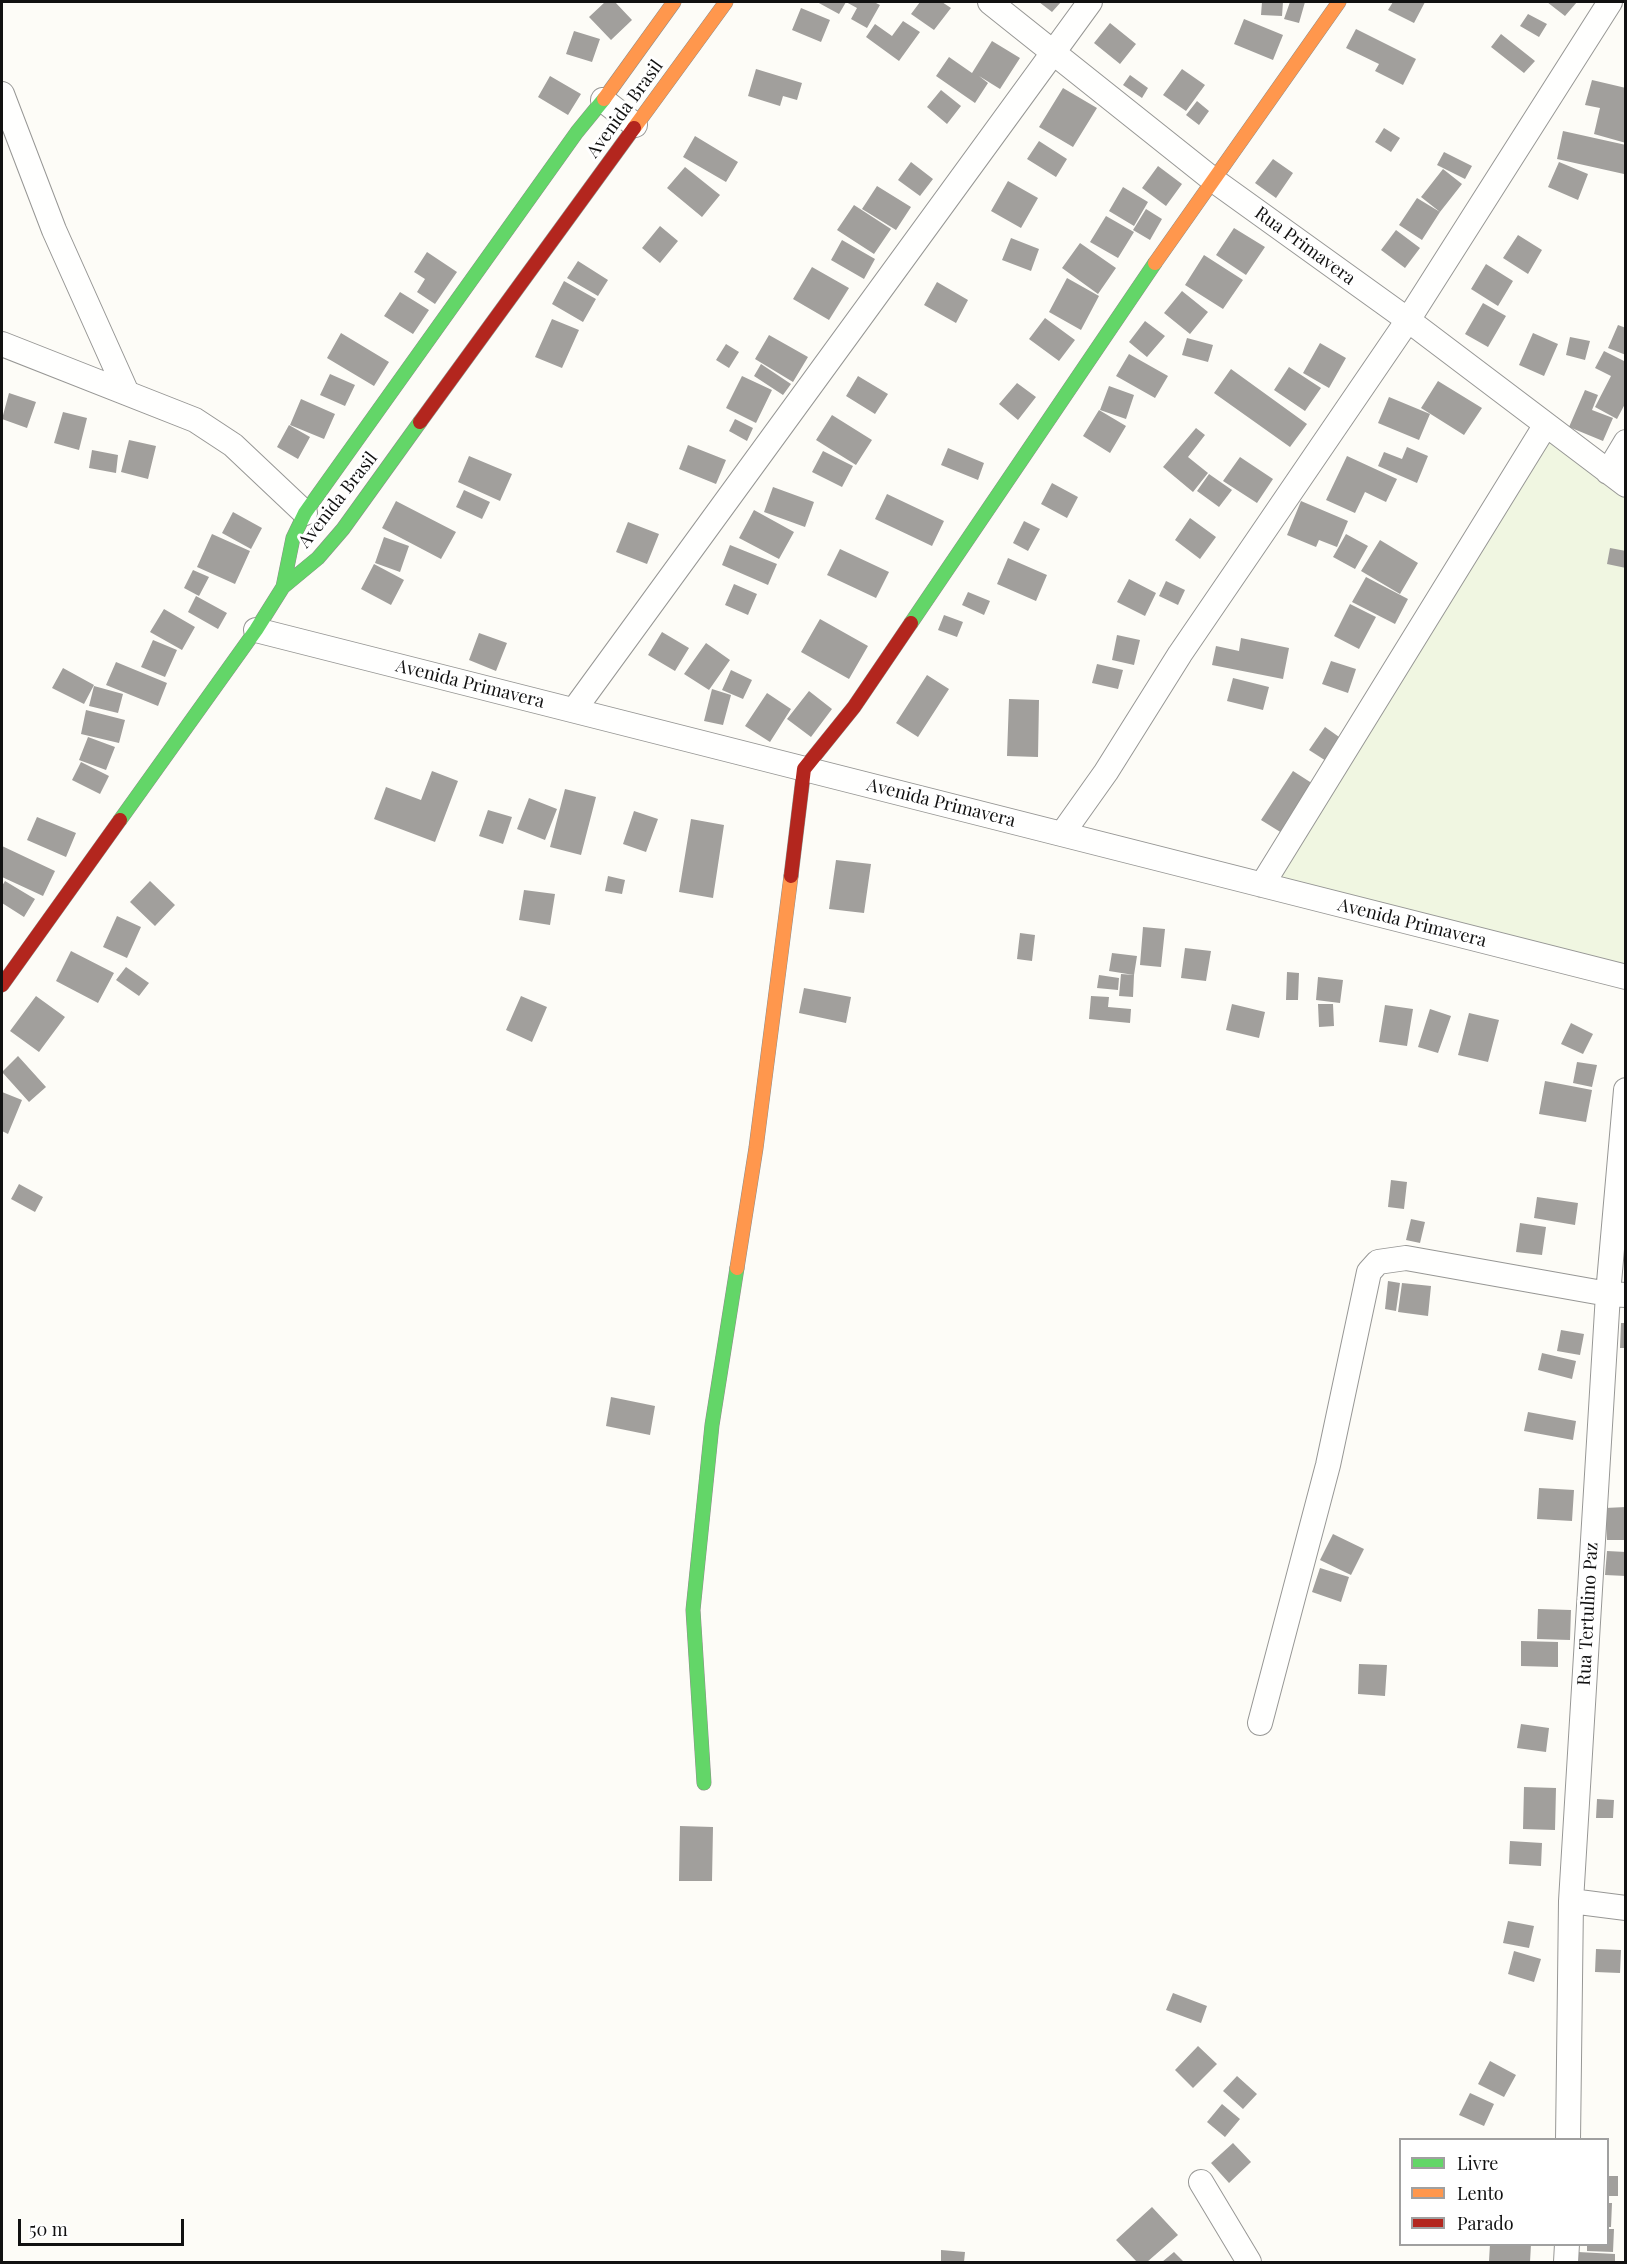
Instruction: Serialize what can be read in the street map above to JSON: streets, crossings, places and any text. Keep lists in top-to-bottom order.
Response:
{
  "streets": {
    "street": [
      "Avenida Brasil",
      "Rua Primavera",
      "Avenida Primavera",
      "Rua Tertulino Paz"
    ]
  },
  "legend": ["Livre", "Lento", "Parado"],
  "scale_bar": "50 m"
}
